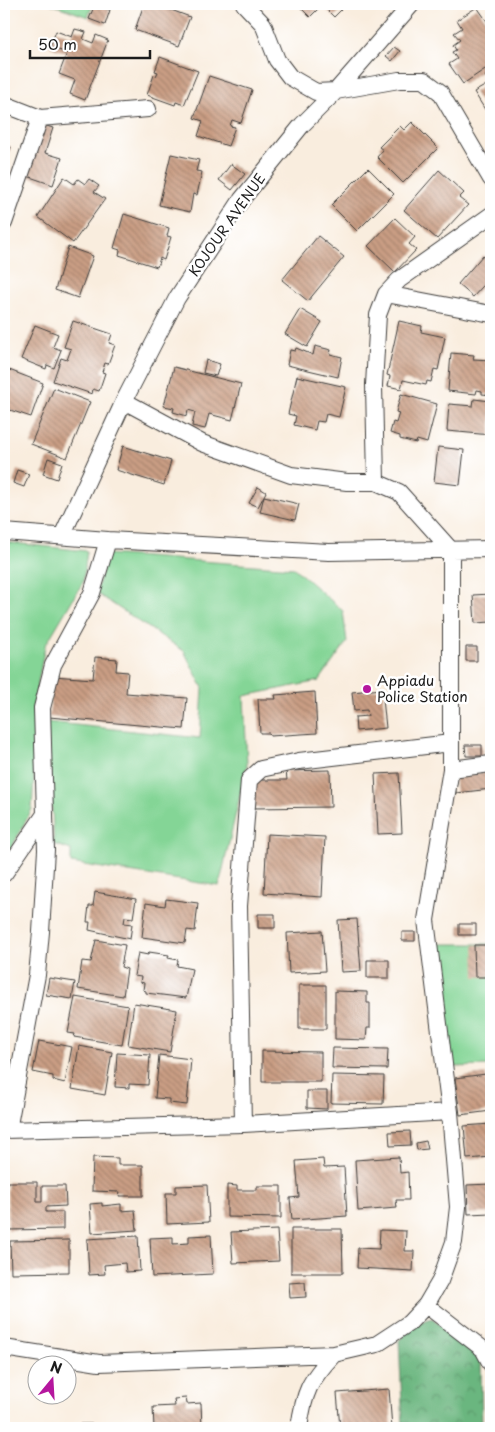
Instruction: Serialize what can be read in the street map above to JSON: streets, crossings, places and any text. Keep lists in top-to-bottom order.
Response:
{
  "streets": {
    "street": ["KOJOUR AVENUE"]
  },
  "places": ["Appiadu Police Station"],
  "scale_bar": "50 m",
  "north": "top"
}
